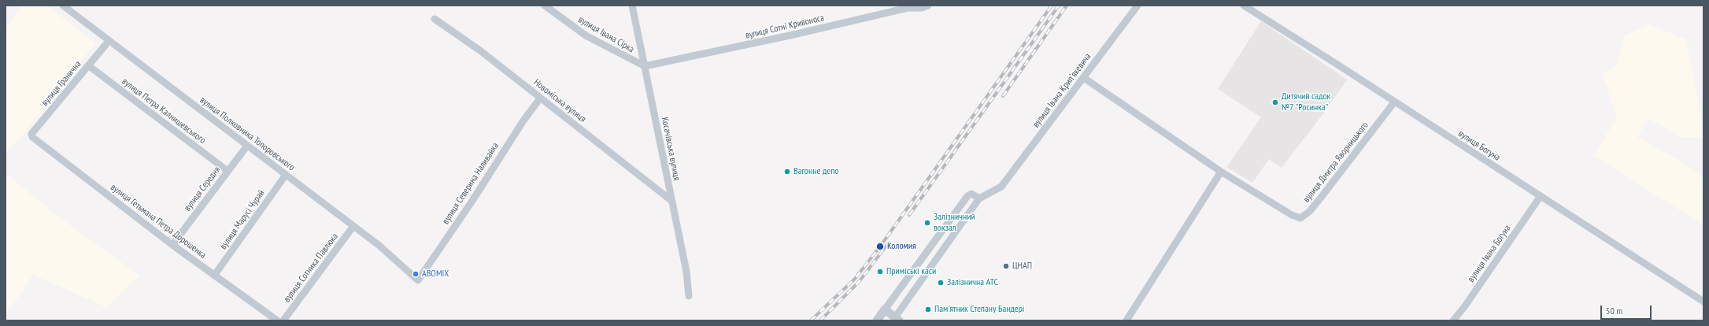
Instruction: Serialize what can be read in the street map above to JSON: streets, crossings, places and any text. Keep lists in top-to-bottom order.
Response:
{
  "streets": {
    "street": [
      "вулиця Сотні Кривоноса",
      "вулиця Івана Сірка",
      "вулиця Гранична",
      "вулиця Івана Крипʼякевича",
      "Новоміська вулиця",
      "вулиця Петра Калнишевського",
      "вулиця Полковника Топоровського",
      "вулиця Богуна",
      "Косачівська вулиця",
      "вулиця Дмитра Яворницького",
      "вулиця Северина Наливайка",
      "вулиця Середня",
      "вулиця Марусі Чурай",
      "вулиця Гетьмана Петра Дорошенка",
      "вулиця Івана Богуна",
      "вулиця Сотника Павлюка"
    ]
  },
  "crossings": [
    ["вулиця Сотні Кривоноса", "вулиця Івана Сірка"],
    ["вулиця Сотні Кривоноса", "Косачівська вулиця"],
    ["вулиця Івана Сірка", "Косачівська вулиця"],
    ["вулиця Гранична", "вулиця Петра Калнишевського"],
    ["вулиця Гранична", "вулиця Гетьмана Петра Дорошенка"],
    ["вулиця Івана Крипʼякевича", "вулиця Дмитра Яворницького"],
    ["Новоміська вулиця", "Косачівська вулиця"],
    ["Новоміська вулиця", "вулиця Северина Наливайка"],
    ["вулиця Петра Калнишевського", "вулиця Середня"],
    ["вулиця Полковника Топоровського", "вулиця Северина Наливайка"],
    ["вулиця Полковника Топоровського", "вулиця Середня"],
    ["вулиця Полковника Топоровського", "вулиця Марусі Чурай"],
    ["вулиця Полковника Топоровського", "вулиця Сотника Павлюка"],
    ["вулиця Богуна", "вулиця Дмитра Яворницького"],
    ["вулиця Богуна", "вулиця Івана Богуна"],
    ["вулиця Середня", "вулиця Гетьмана Петра Дорошенка"],
    ["вулиця Марусі Чурай", "вулиця Гетьмана Петра Дорошенка"]
  ],
  "places": [
    "Дитячий садок №7 \"Росинка\"",
    "Вагонне депо",
    "Залізничний вокзал",
    "Коломия",
    "ЦНАП",
    "Приміські каси",
    "ABOMIX",
    "Залізнична АТС",
    "Пам'ятник Степану Бандері"
  ],
  "scale_bar": "50 m"
}
